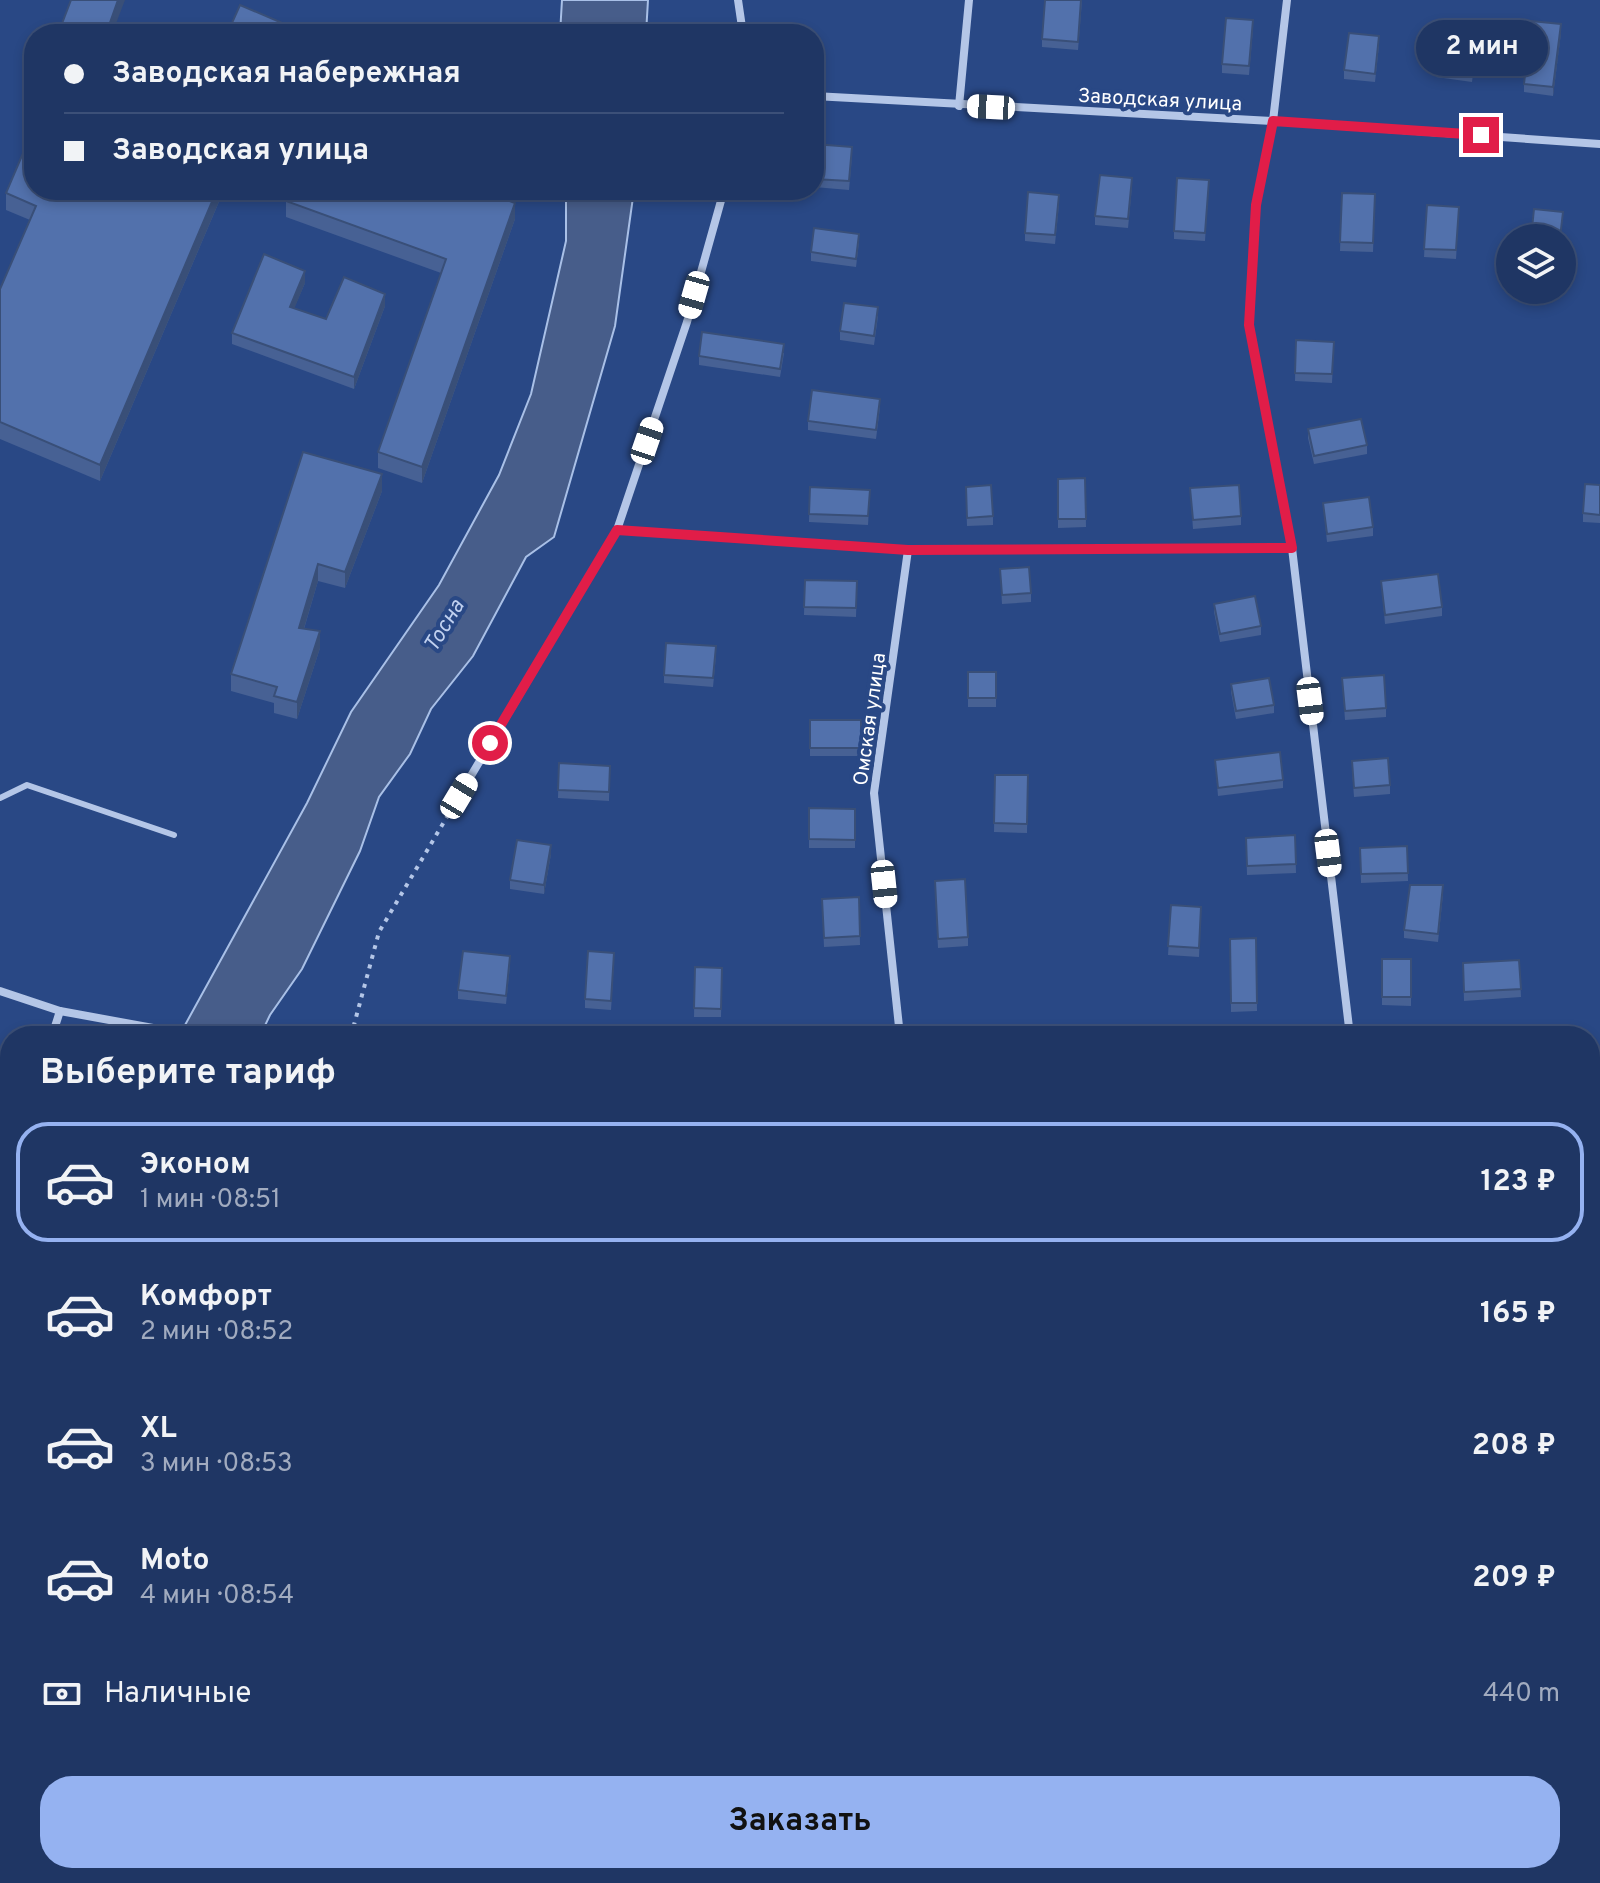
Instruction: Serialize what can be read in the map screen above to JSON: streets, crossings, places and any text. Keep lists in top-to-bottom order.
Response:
{
  "streets": {
    "street": ["Заводская улица", "Омская улица"]
  },
  "water": ["Тосна"],
  "page": {
    "bubble": "2 мин",
    "banner": ["Заводская набережная", "Заводская улица"],
    "heading": "Выберите тариф",
    "list": [
      {
        "name": "Эконом",
        "note": "1 мин · 08:51",
        "value": "123 ₽"
      },
      {
        "name": "Комфорт",
        "note": "2 мин · 08:52",
        "value": "165 ₽"
      },
      {
        "name": "XL",
        "note": "3 мин · 08:53",
        "value": "208 ₽"
      },
      {
        "name": "Moto",
        "note": "4 мин · 08:54",
        "value": "209 ₽"
      }
    ],
    "pay": ["Наличные", "440 m"],
    "buttons": "Заказать"
  }
}
